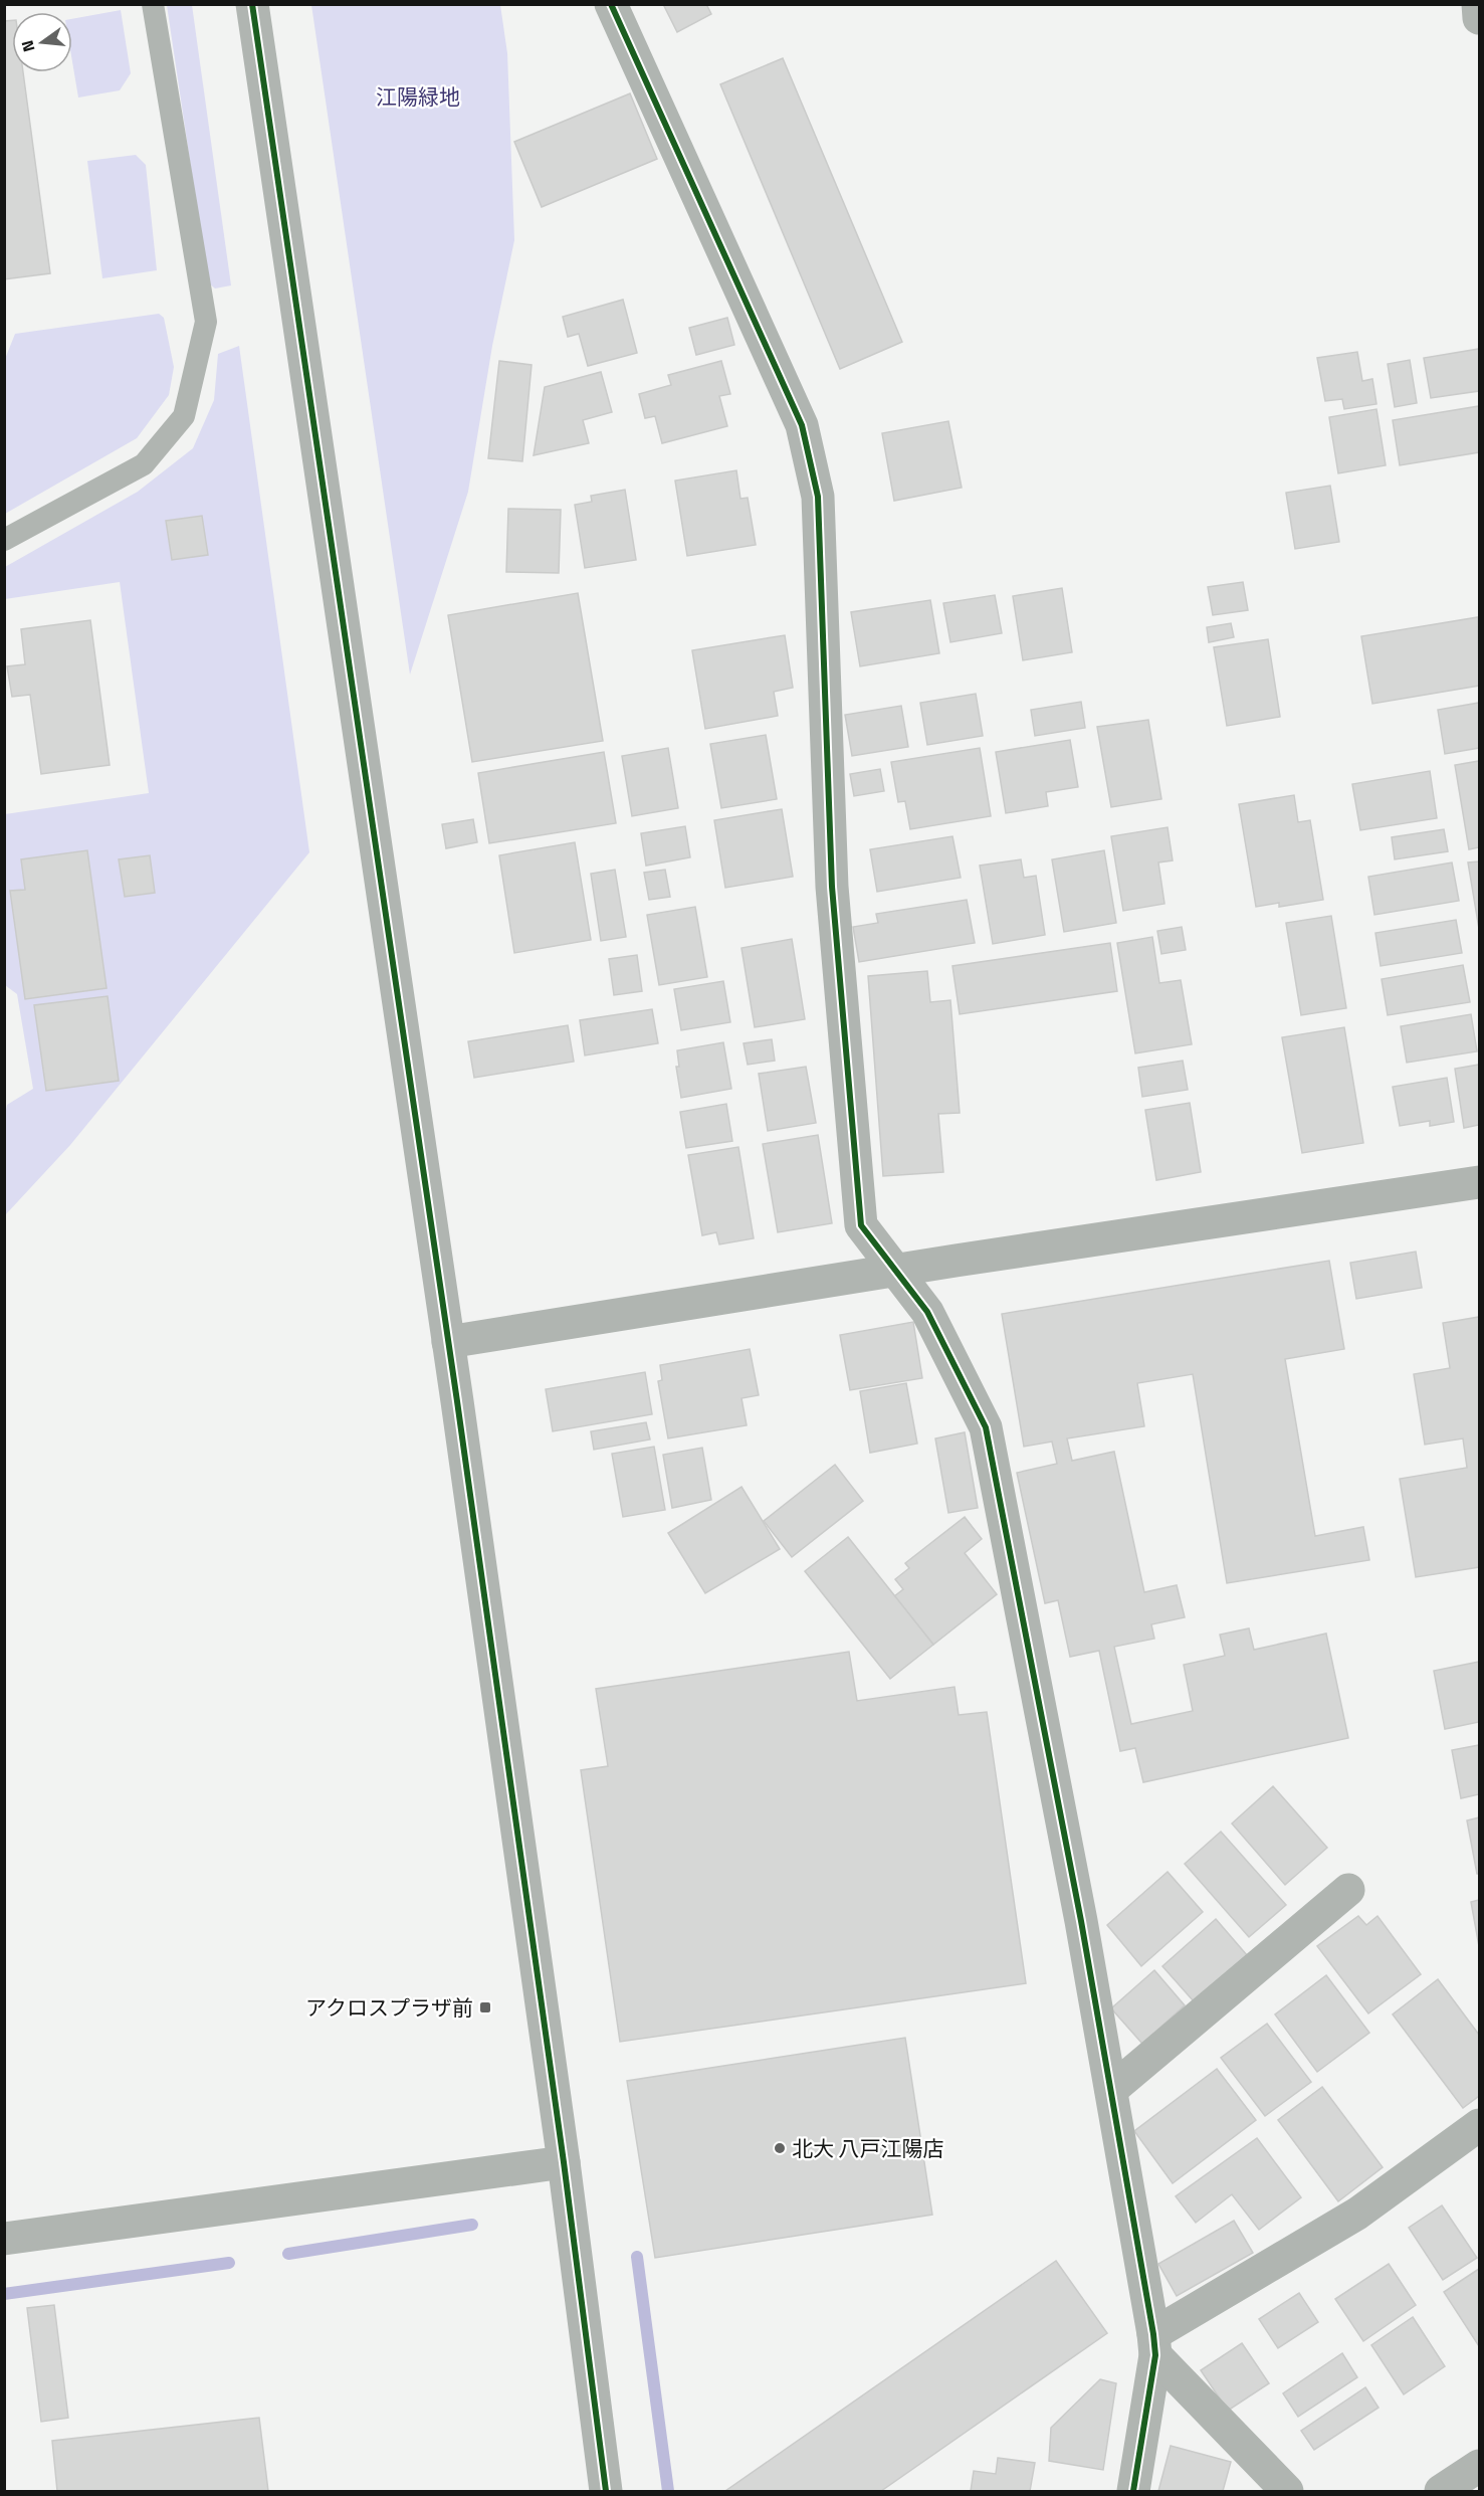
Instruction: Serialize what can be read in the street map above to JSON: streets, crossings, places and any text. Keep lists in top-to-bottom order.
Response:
{
  "parks": ["江陽緑地"],
  "places": {
    "transit": ["アクロスプラザ前"],
    "other": ["北大 八戸江陽店"]
  },
  "north": "left"
}
